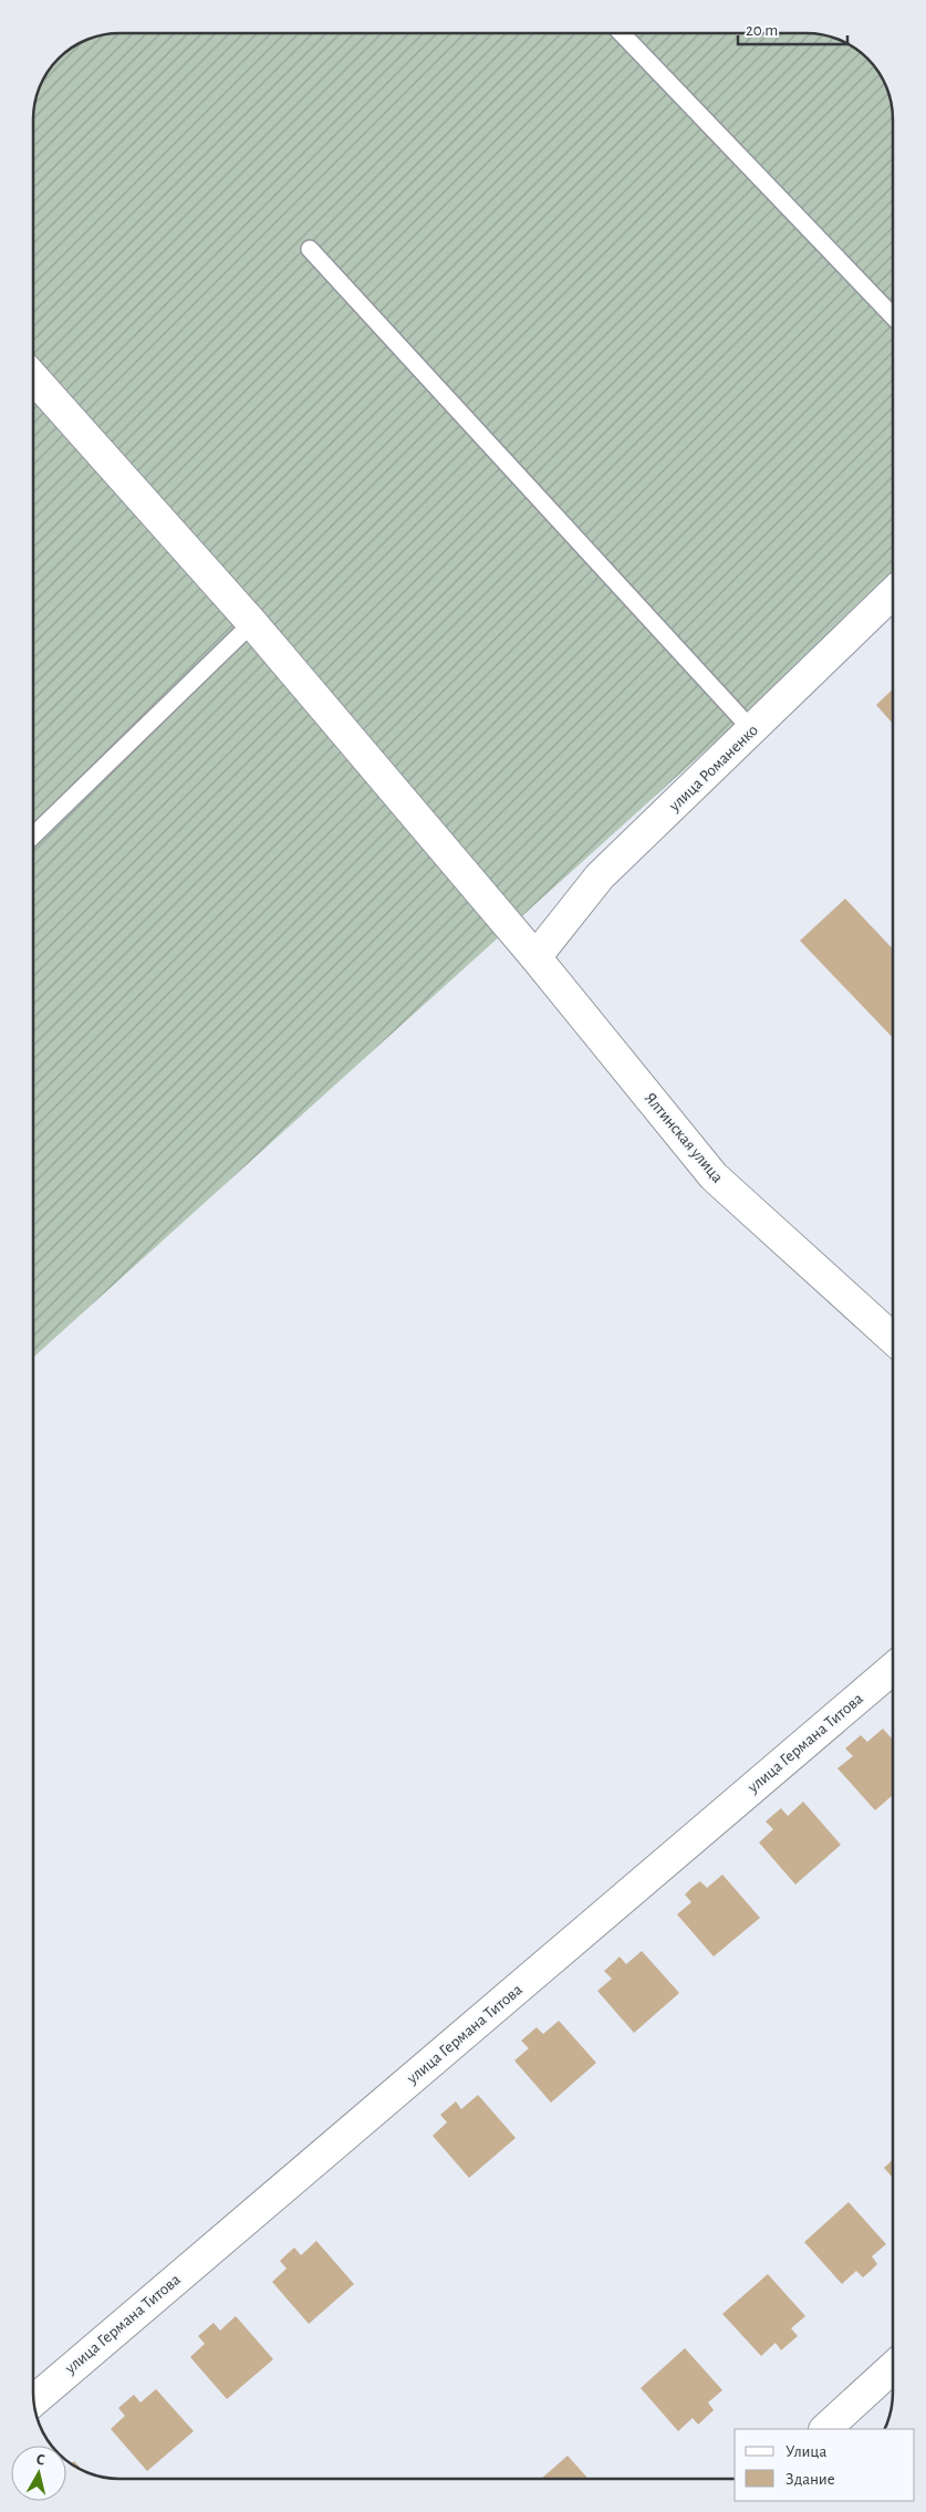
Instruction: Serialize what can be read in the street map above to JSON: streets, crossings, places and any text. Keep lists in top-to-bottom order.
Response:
{
  "streets": {
    "street": ["улица Романенко", "Ялтинская улица", "улица Германа Титова"]
  },
  "crossings": [
    ["улица Романенко", "Ялтинская улица"]
  ],
  "legend": ["Улица", "Здание"],
  "scale_bar": "20 m",
  "north": "top"
}
